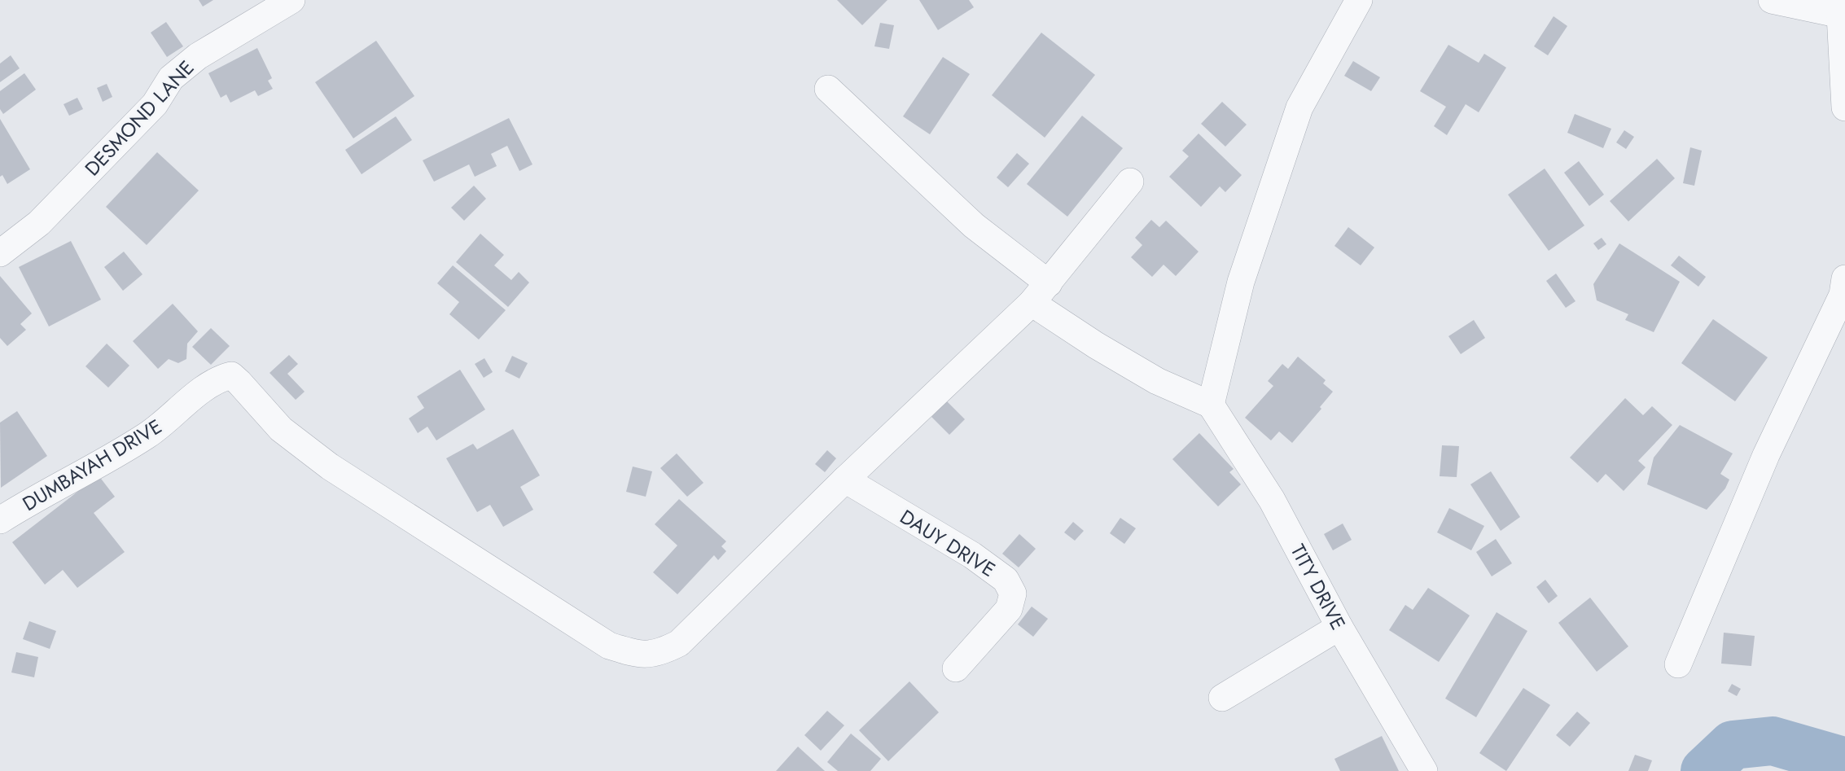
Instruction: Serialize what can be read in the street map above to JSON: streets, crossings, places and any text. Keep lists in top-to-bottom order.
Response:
{
  "streets": {
    "street": [
      "DESMOND LANE",
      "DUMBAYAH DRIVE",
      "DAUY DRIVE",
      "TITY DRIVE"
    ]
  },
  "crossings": [
    ["DUMBAYAH DRIVE", "DAUY DRIVE"]
  ]
}
